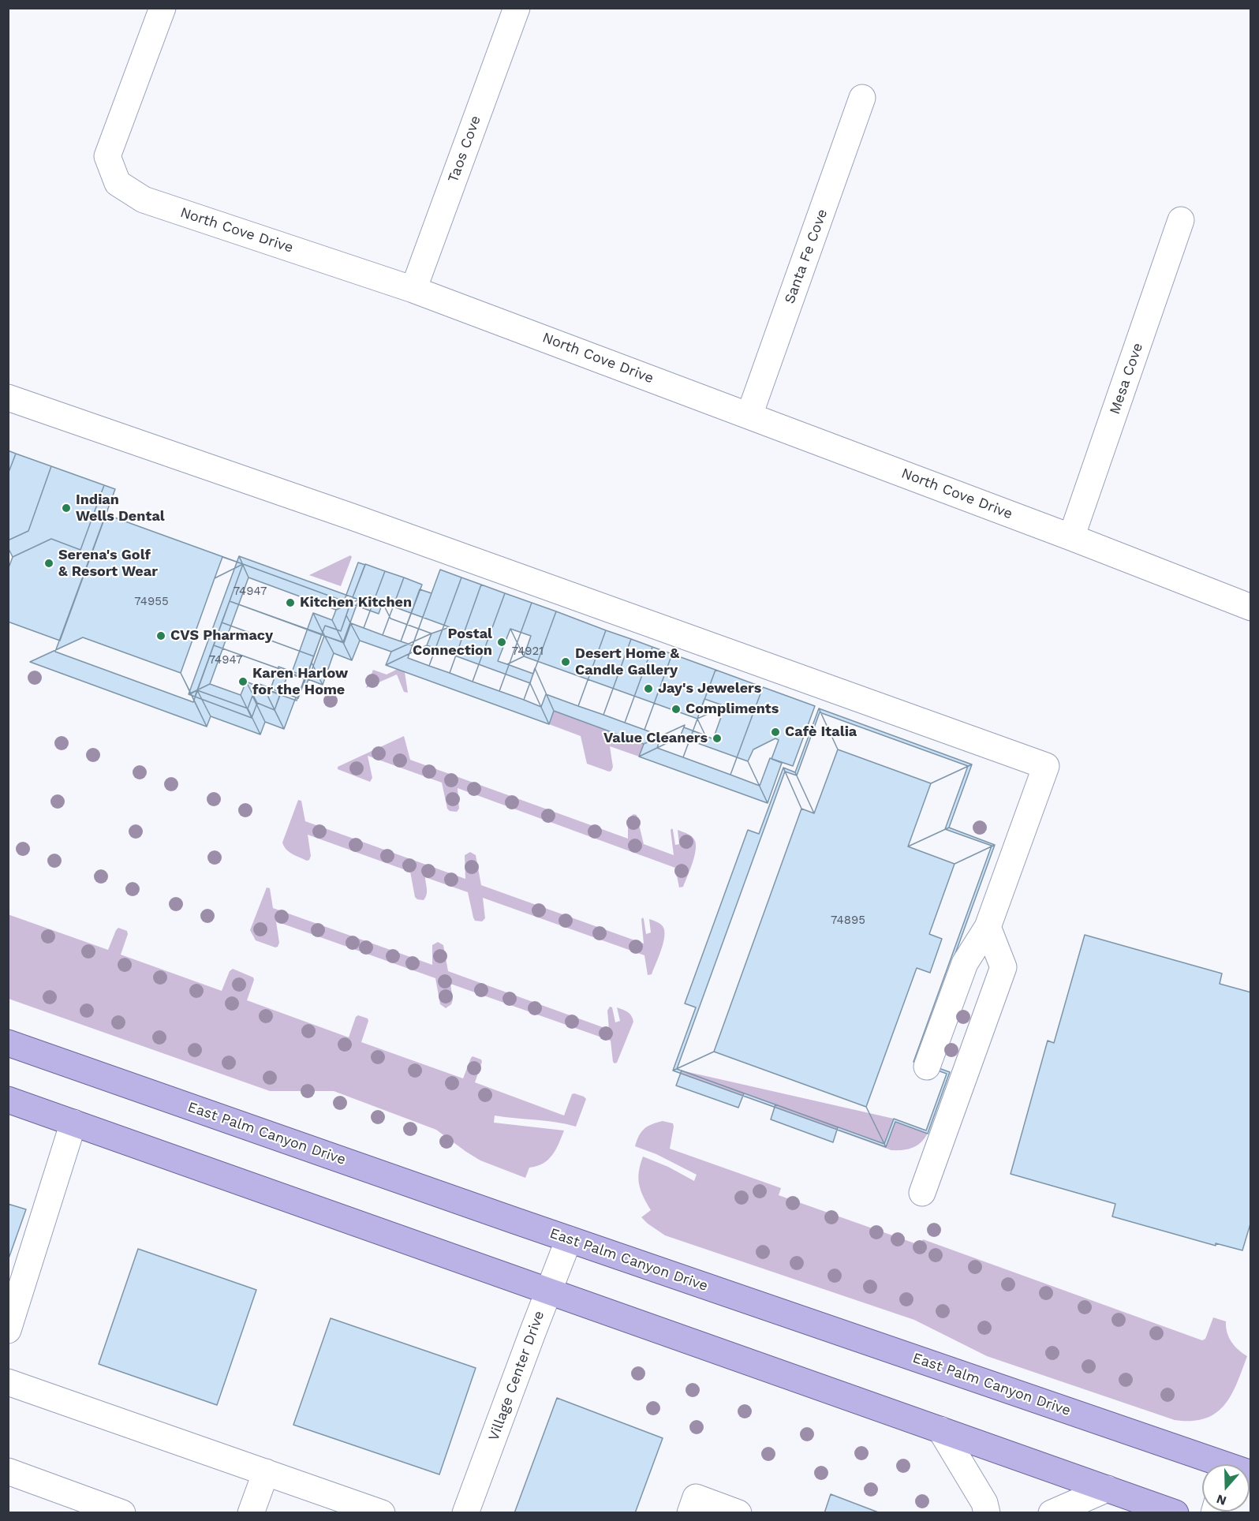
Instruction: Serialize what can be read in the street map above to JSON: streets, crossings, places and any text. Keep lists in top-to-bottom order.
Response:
{
  "streets": {
    "main road": ["East Palm Canyon Drive"],
    "street": [
      "Taos Cove",
      "North Cove Drive",
      "Santa Fe Cove",
      "Mesa Cove",
      "Village Center Drive"
    ]
  },
  "crossings": [
    ["Taos Cove", "North Cove Drive"],
    ["North Cove Drive", "Santa Fe Cove"],
    ["North Cove Drive", "Mesa Cove"],
    ["East Palm Canyon Drive", "Village Center Drive"]
  ],
  "places": [
    "Indian Wells Dental",
    "Serena's Golf & Resort Wear",
    "Kitchen Kitchen",
    "CVS Pharmacy",
    "Postal Connection",
    "Desert Home & Candle Gallery",
    "Karen Harlow for the Home",
    "Jay's Jewelers",
    "Compliments",
    "Cafè Italia",
    "Value Cleaners"
  ],
  "house_numbers": [
    "74947",
    "74955",
    "74921",
    "74947",
    "74895"
  ],
  "north": "bottom"
}
